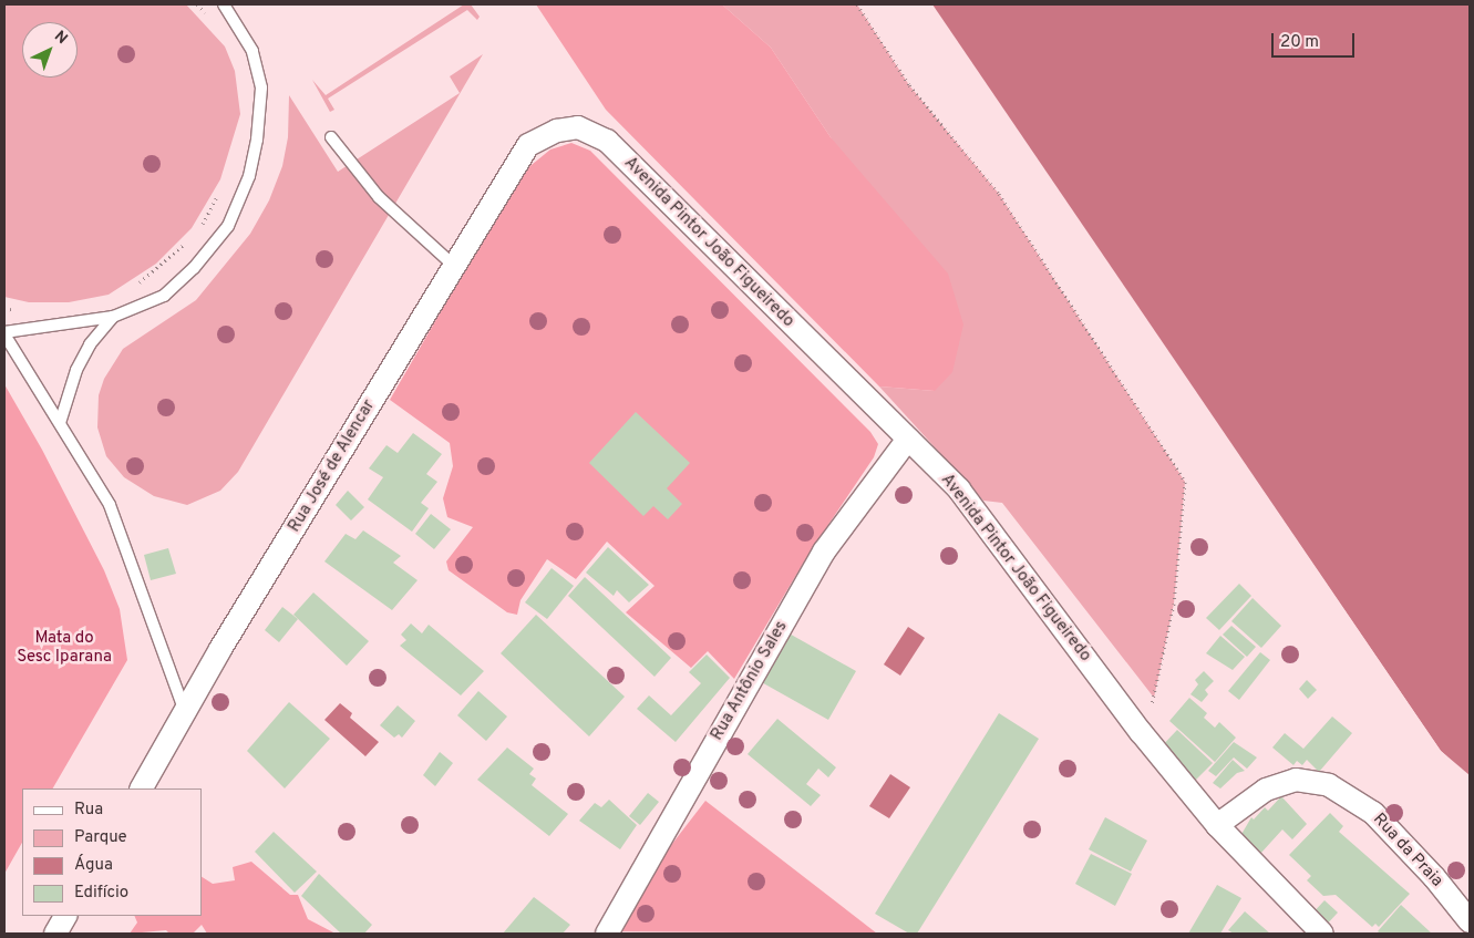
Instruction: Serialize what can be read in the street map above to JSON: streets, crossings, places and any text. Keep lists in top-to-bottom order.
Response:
{
  "streets": {
    "street": [
      "Avenida Pintor João Figueiredo",
      "Rua José de Alencar",
      "Rua Antônio Sales",
      "Rua da Praia"
    ]
  },
  "crossings": [
    ["Avenida Pintor João Figueiredo", "Rua José de Alencar"],
    ["Avenida Pintor João Figueiredo", "Rua Antônio Sales"],
    ["Avenida Pintor João Figueiredo", "Rua da Praia"]
  ],
  "parks": ["Mata do Sesc Iparana"],
  "legend": [
    "Rua",
    "Parque",
    "Água",
    "Edifício"
  ],
  "scale_bar": "20 m",
  "north": "top right"
}
